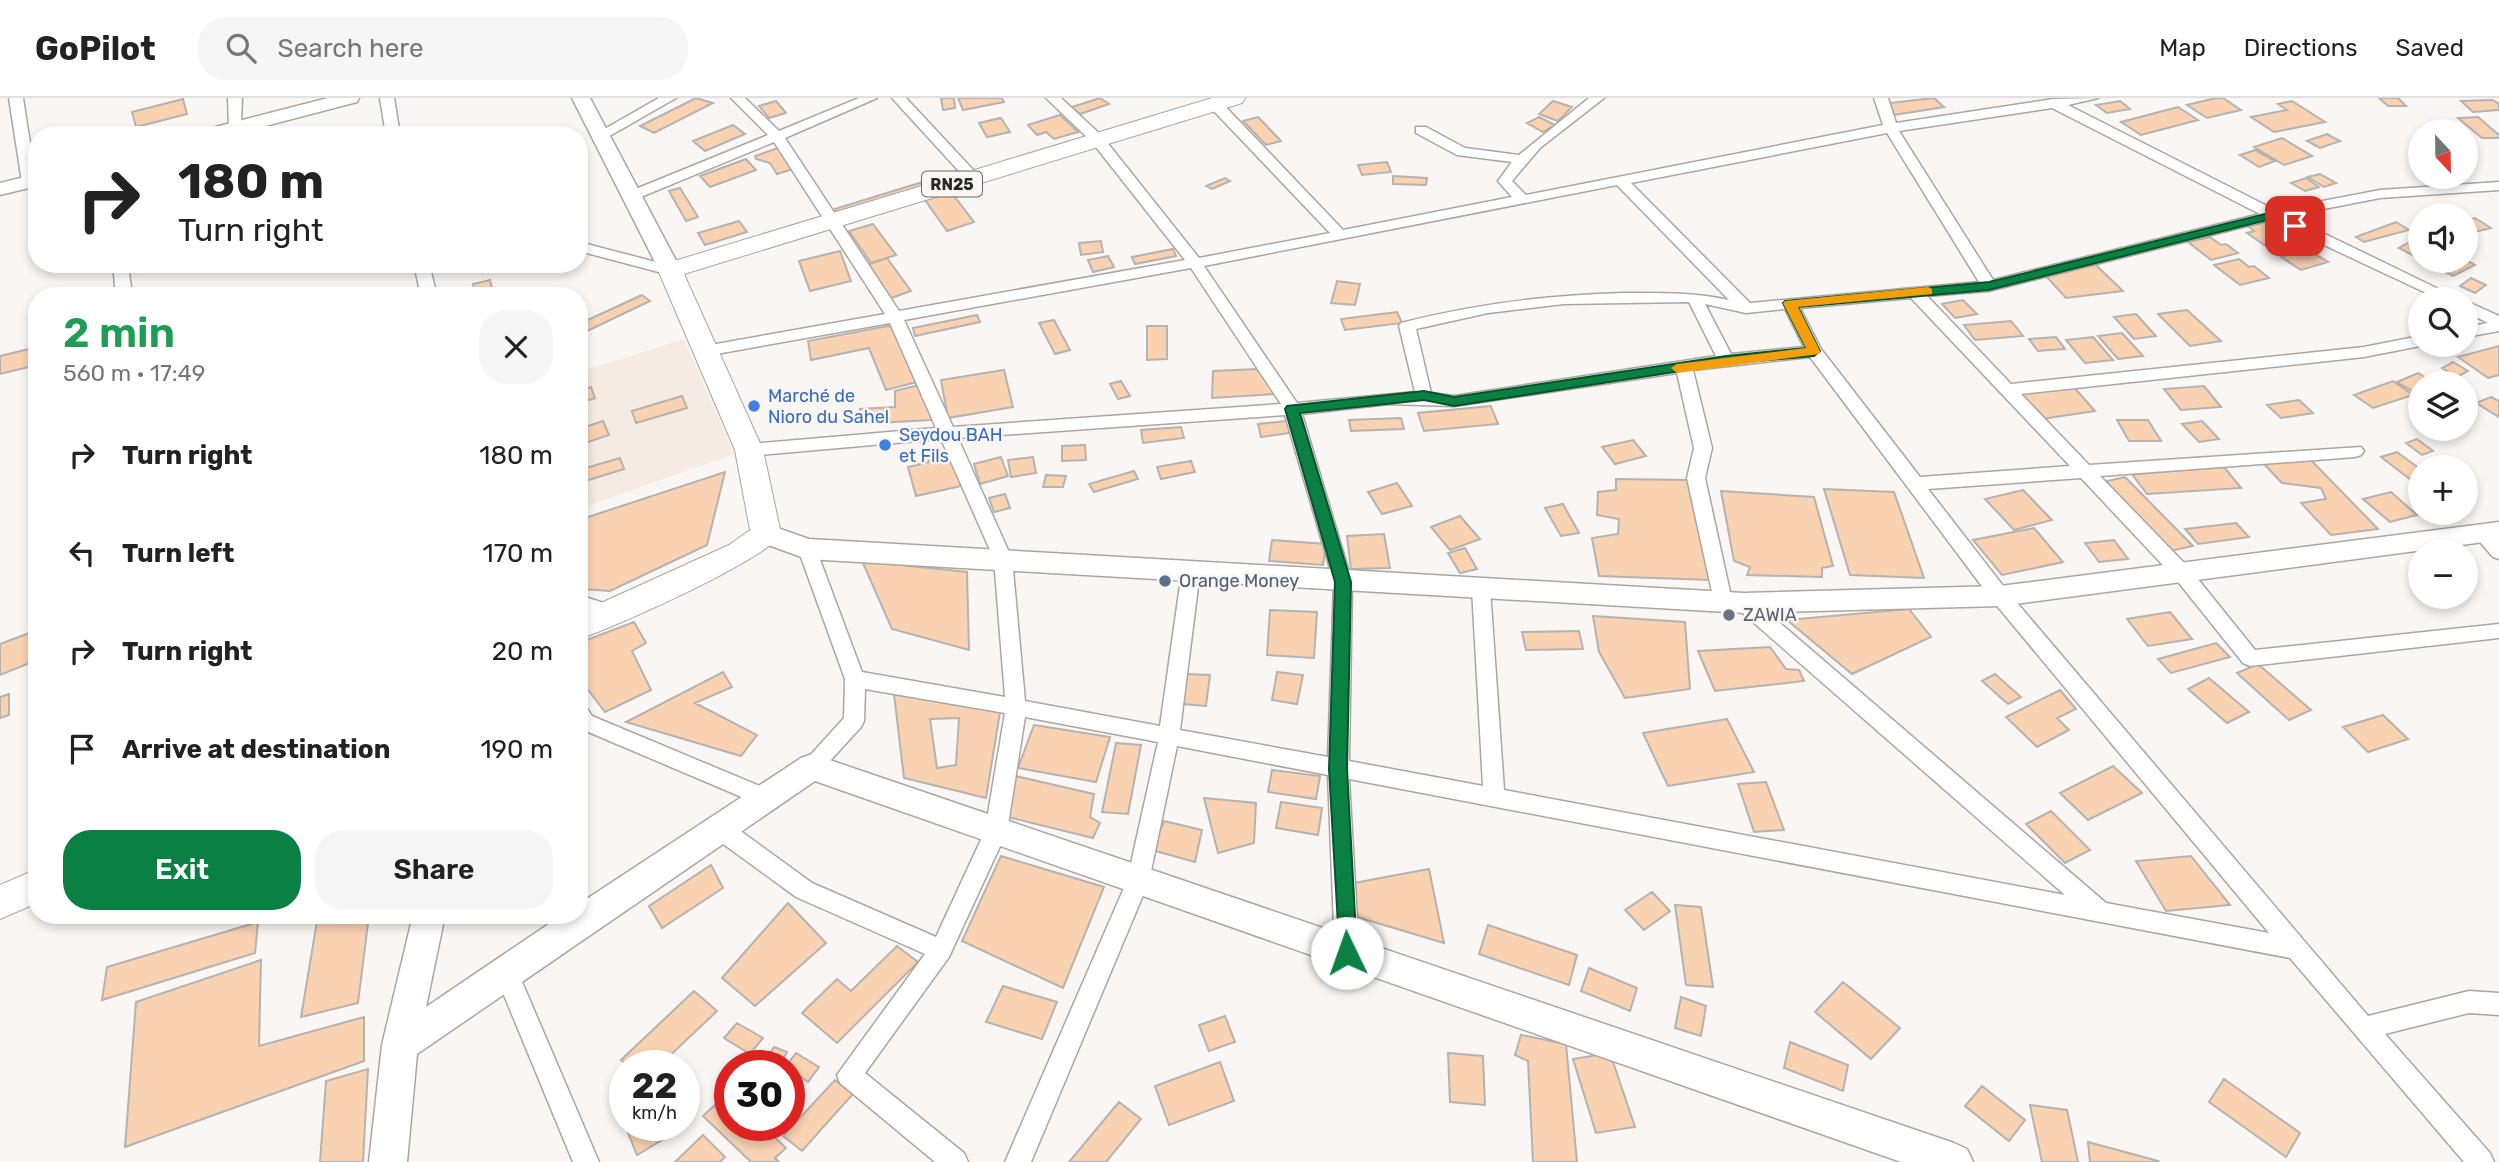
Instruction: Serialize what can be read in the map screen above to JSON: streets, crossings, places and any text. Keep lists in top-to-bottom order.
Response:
{
  "streets": {
    "main road": ["RN25"]
  },
  "places": [
    "Marché de Nioro du Sahel",
    "Seydou BAH et Fils",
    "Orange Money",
    "ZAWIA"
  ],
  "north": "bottom",
  "page": {
    "header": "GoPilot",
    "search": "Search here",
    "nav": ["Map", "Directions", "Saved"],
    "map_buttons": ["+", "−"],
    "turn": ["180 m", "Turn right"],
    "heading": ["2 min", "560 m · 17:49"],
    "list": [
      {
        "name": "Turn right",
        "value": "180 m"
      },
      {
        "name": "Turn left",
        "value": "170 m"
      },
      {
        "name": "Turn right",
        "value": "20 m"
      },
      {
        "name": "Arrive at destination",
        "value": "190 m"
      }
    ],
    "buttons": ["Exit", "Share"],
    "speed": "22 km/h",
    "limit": "30"
  }
}
